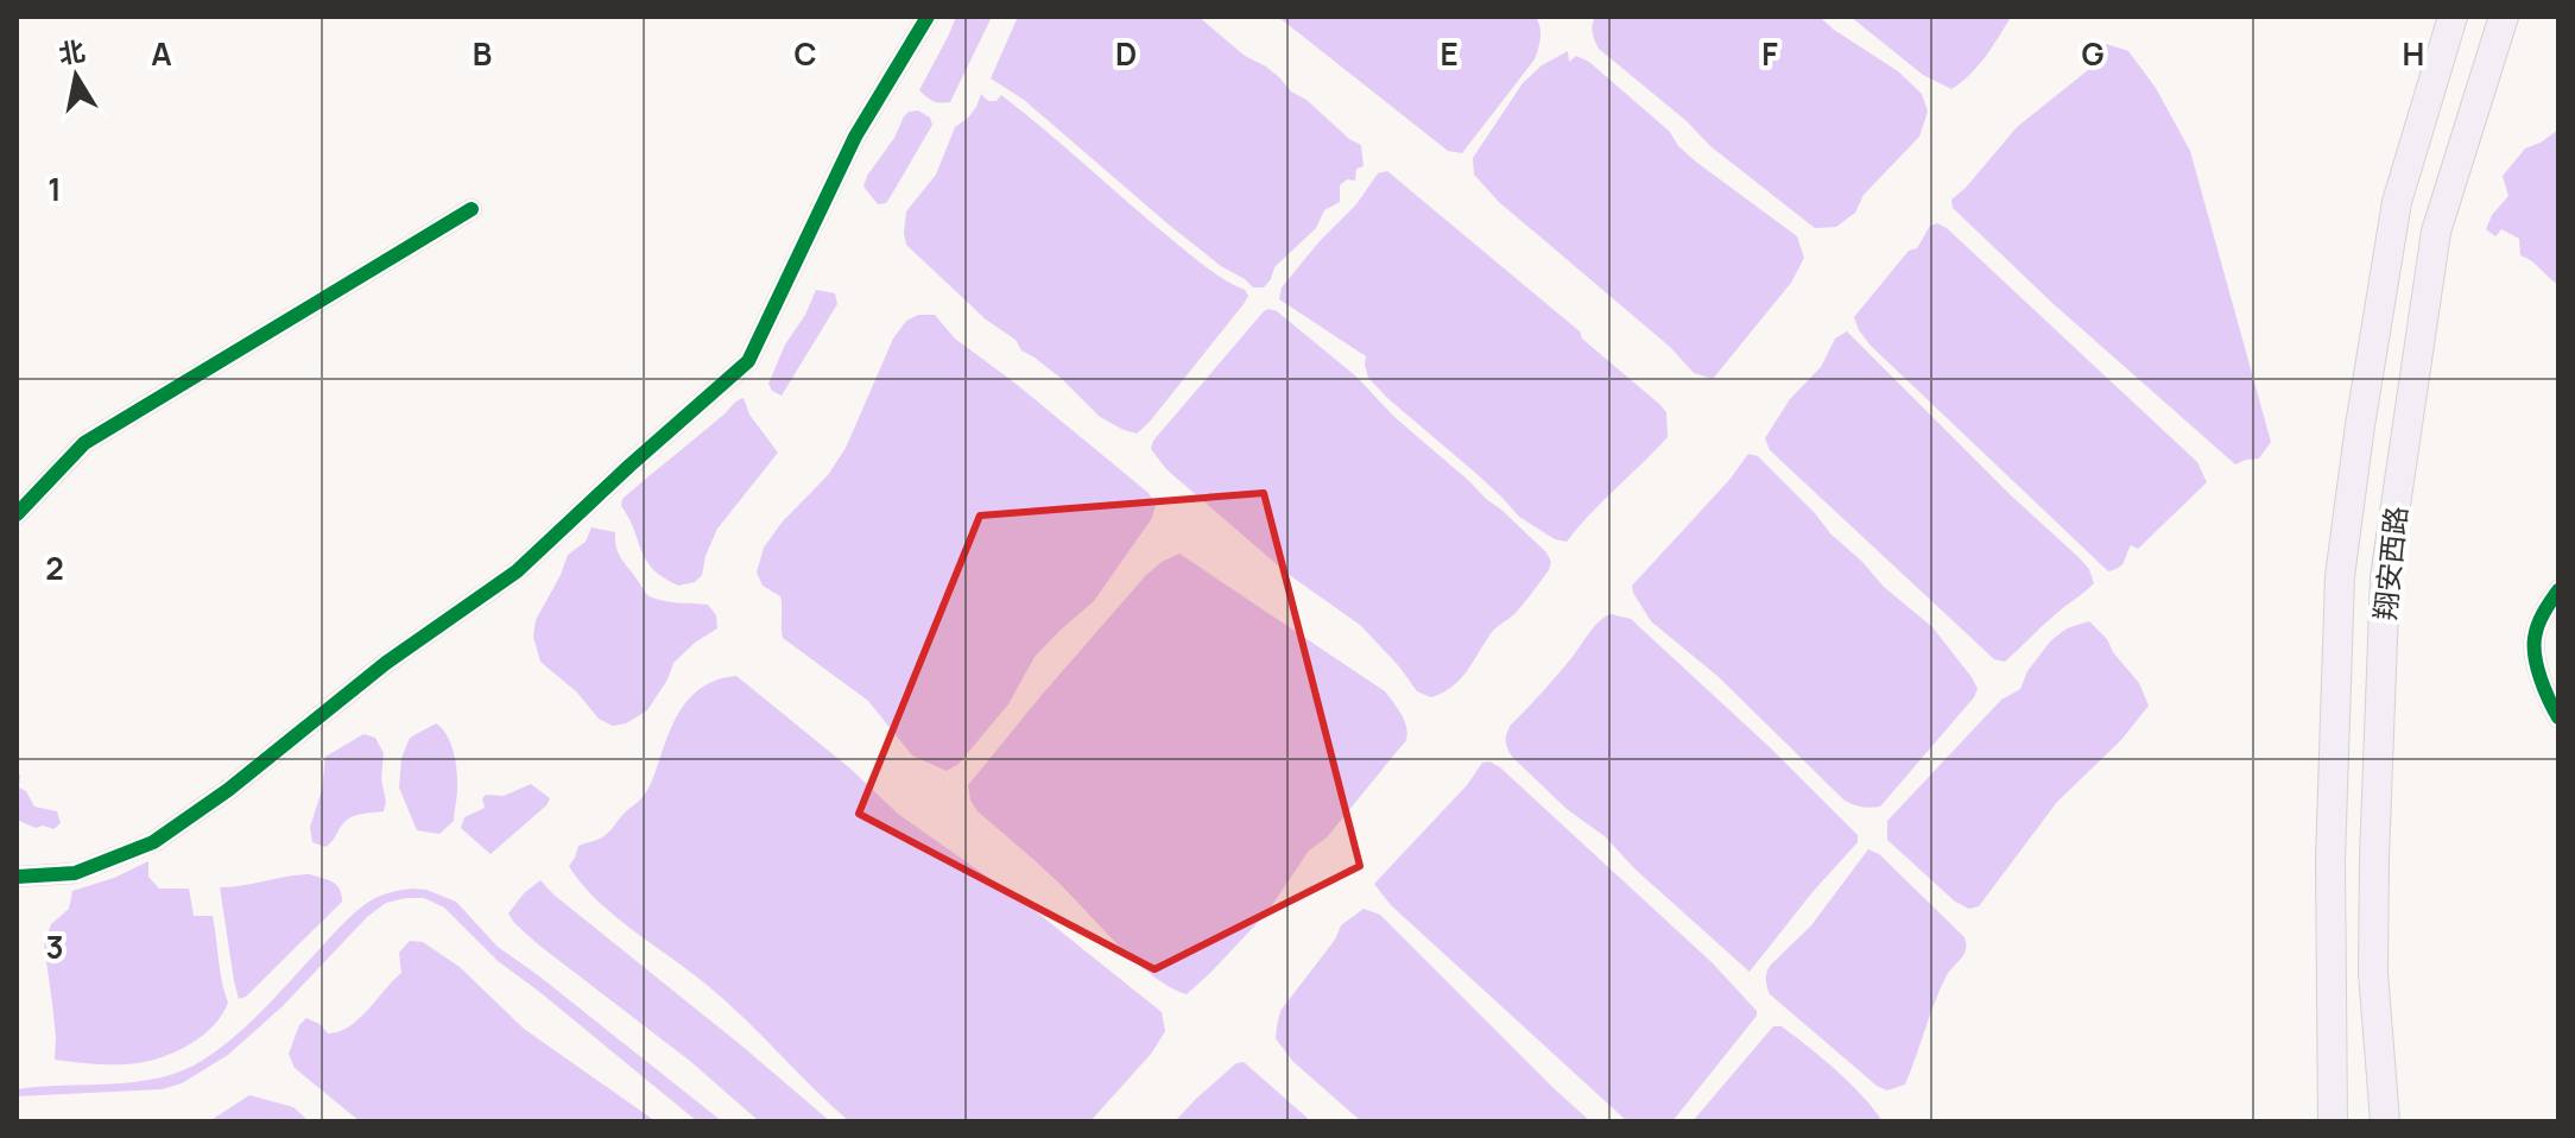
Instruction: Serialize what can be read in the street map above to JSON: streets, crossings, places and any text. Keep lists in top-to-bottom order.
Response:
{
  "streets": {
    "main road": ["翔安西路"]
  },
  "north": "top",
  "grid": {
    "columns": [
      "A",
      "B",
      "C",
      "D",
      "E",
      "F",
      "G",
      "H"
    ],
    "rows": ["1", "2", "3"]
  }
}
